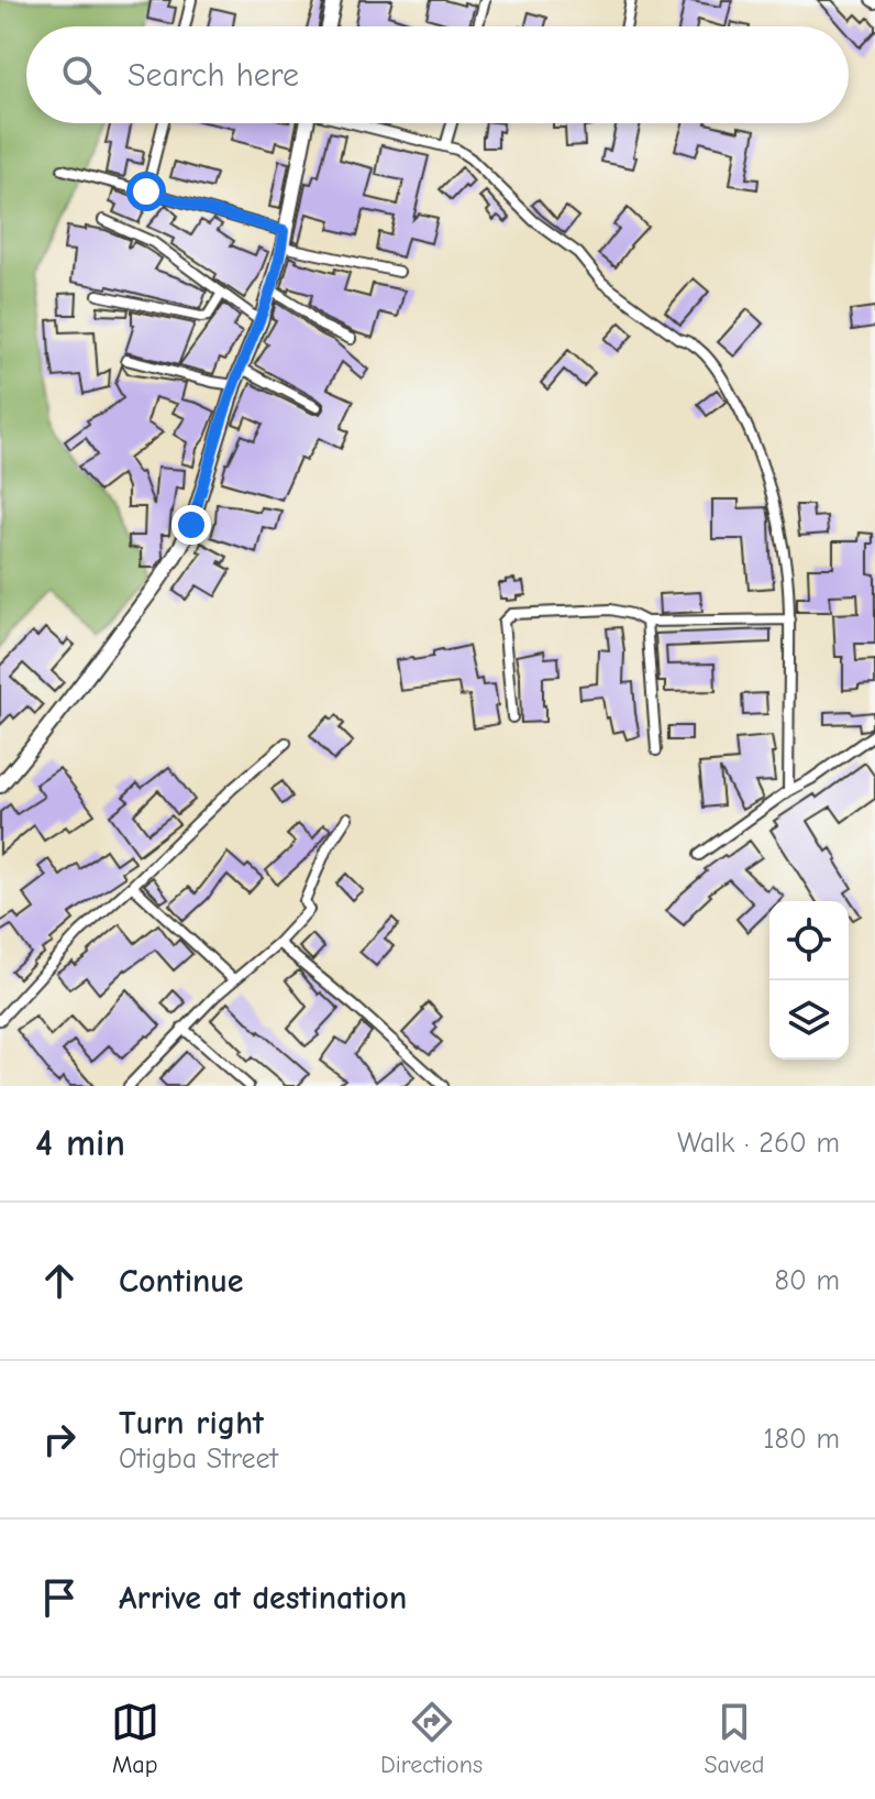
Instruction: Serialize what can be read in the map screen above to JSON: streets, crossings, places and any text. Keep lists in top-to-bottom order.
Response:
{
  "page": {
    "search": "Search here",
    "heading": ["4 min", "Walk · 260 m"],
    "list": [
      ["Continue", "80 m"],
      ["Turn right", "Otigba Street", "180 m"],
      "Arrive at destination"
    ],
    "nav": ["Map", "Directions", "Saved"]
  }
}
